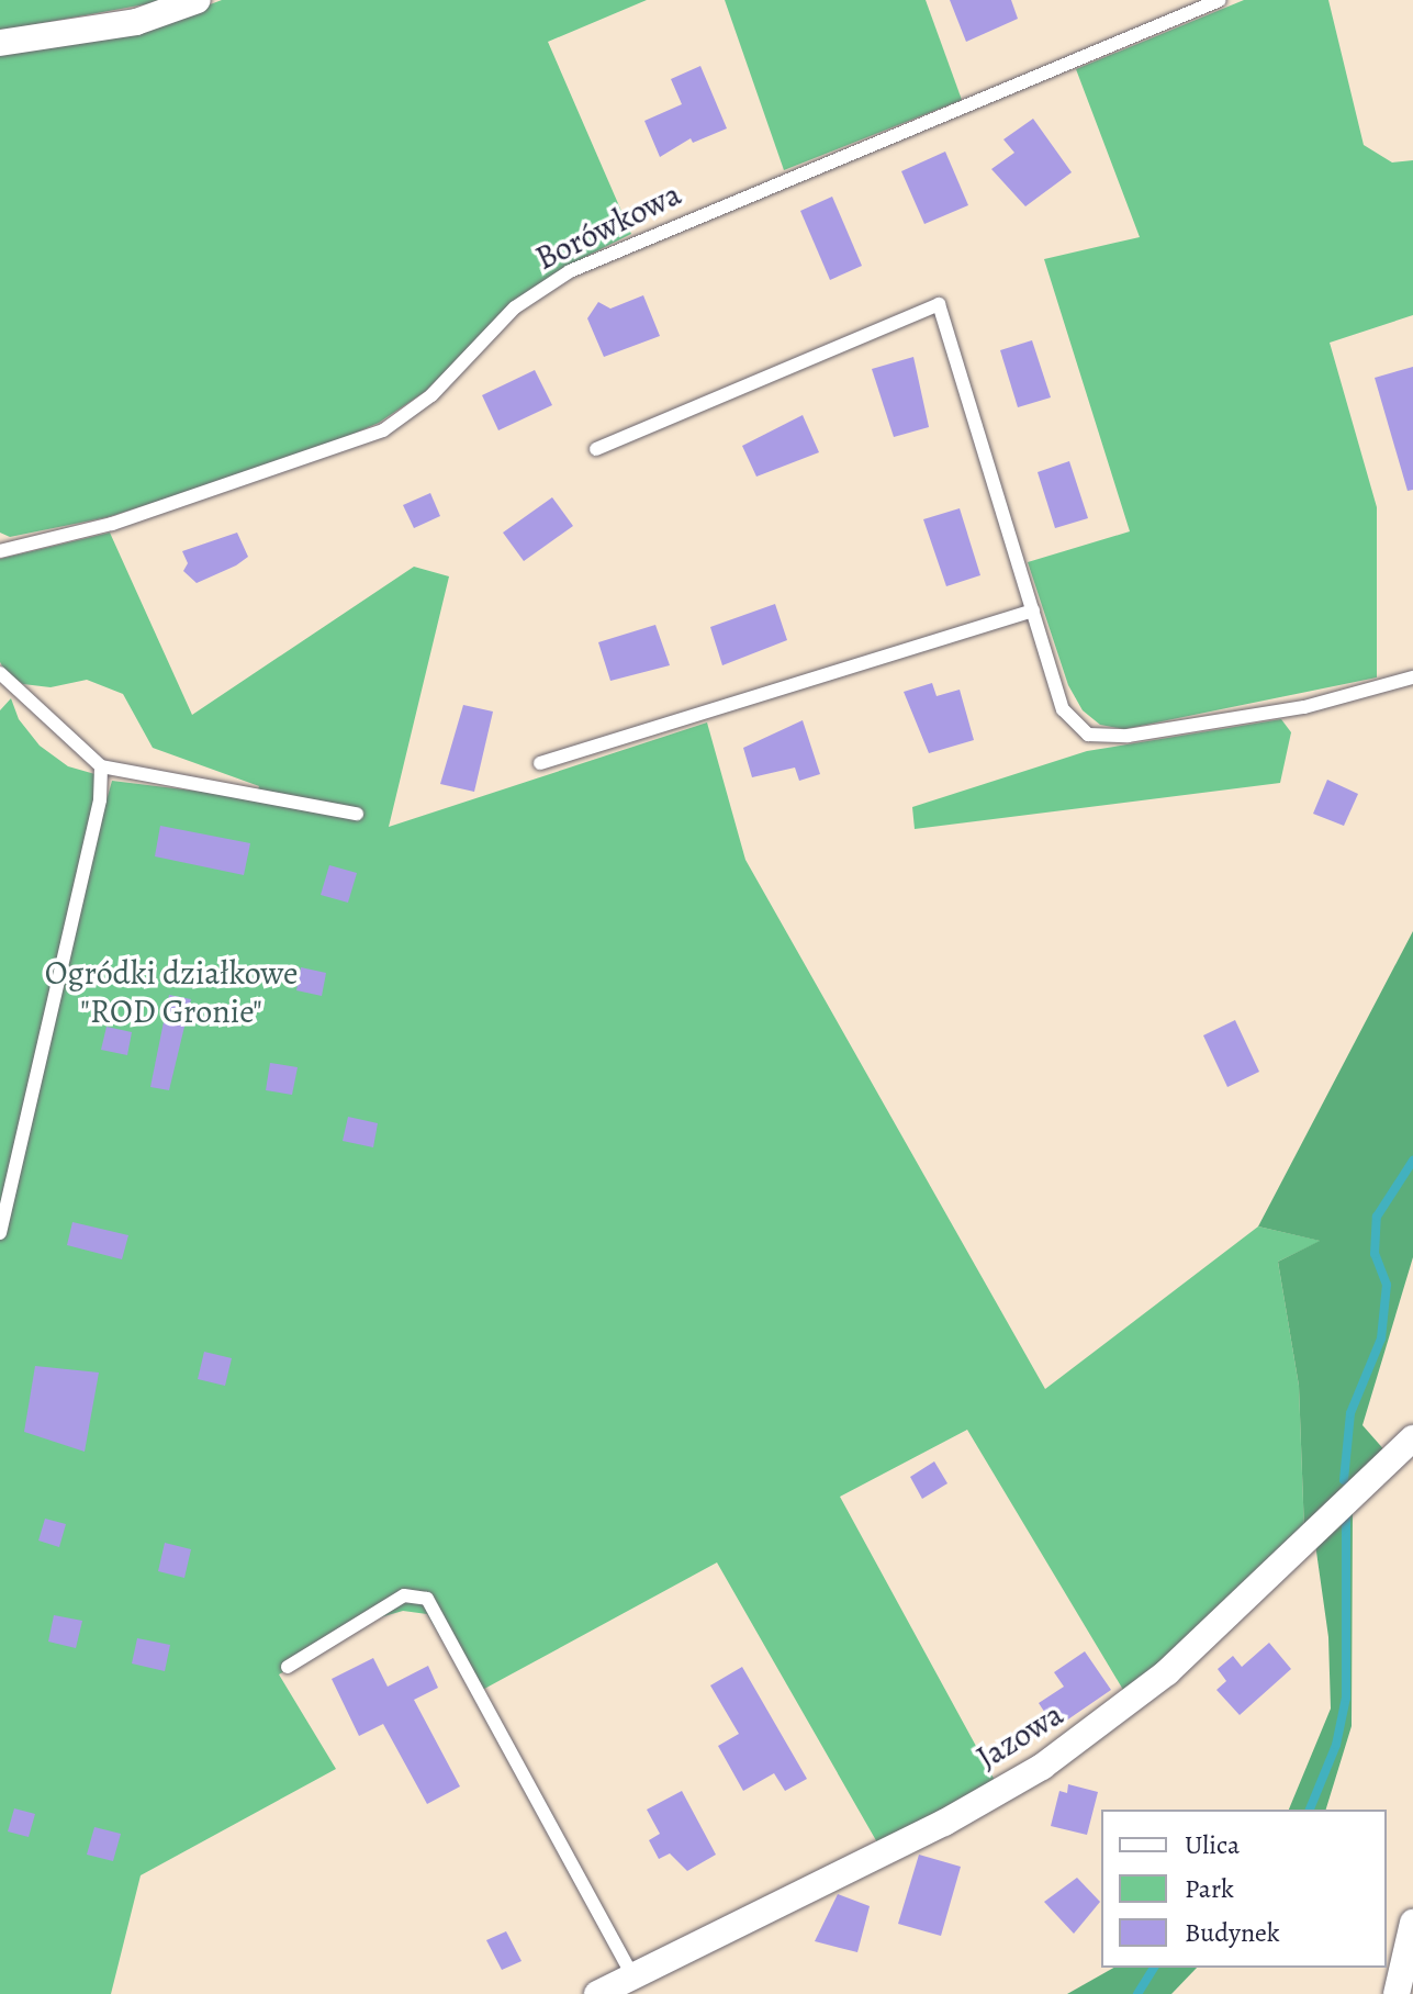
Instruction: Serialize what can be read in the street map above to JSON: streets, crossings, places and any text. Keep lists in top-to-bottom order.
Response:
{
  "streets": {
    "street": ["Jazowa"],
    "lane": ["Borówkowa"]
  },
  "parks": ["Ogródki działkowe \"ROD Gronie\""],
  "legend": ["Ulica", "Park", "Budynek"]
}
